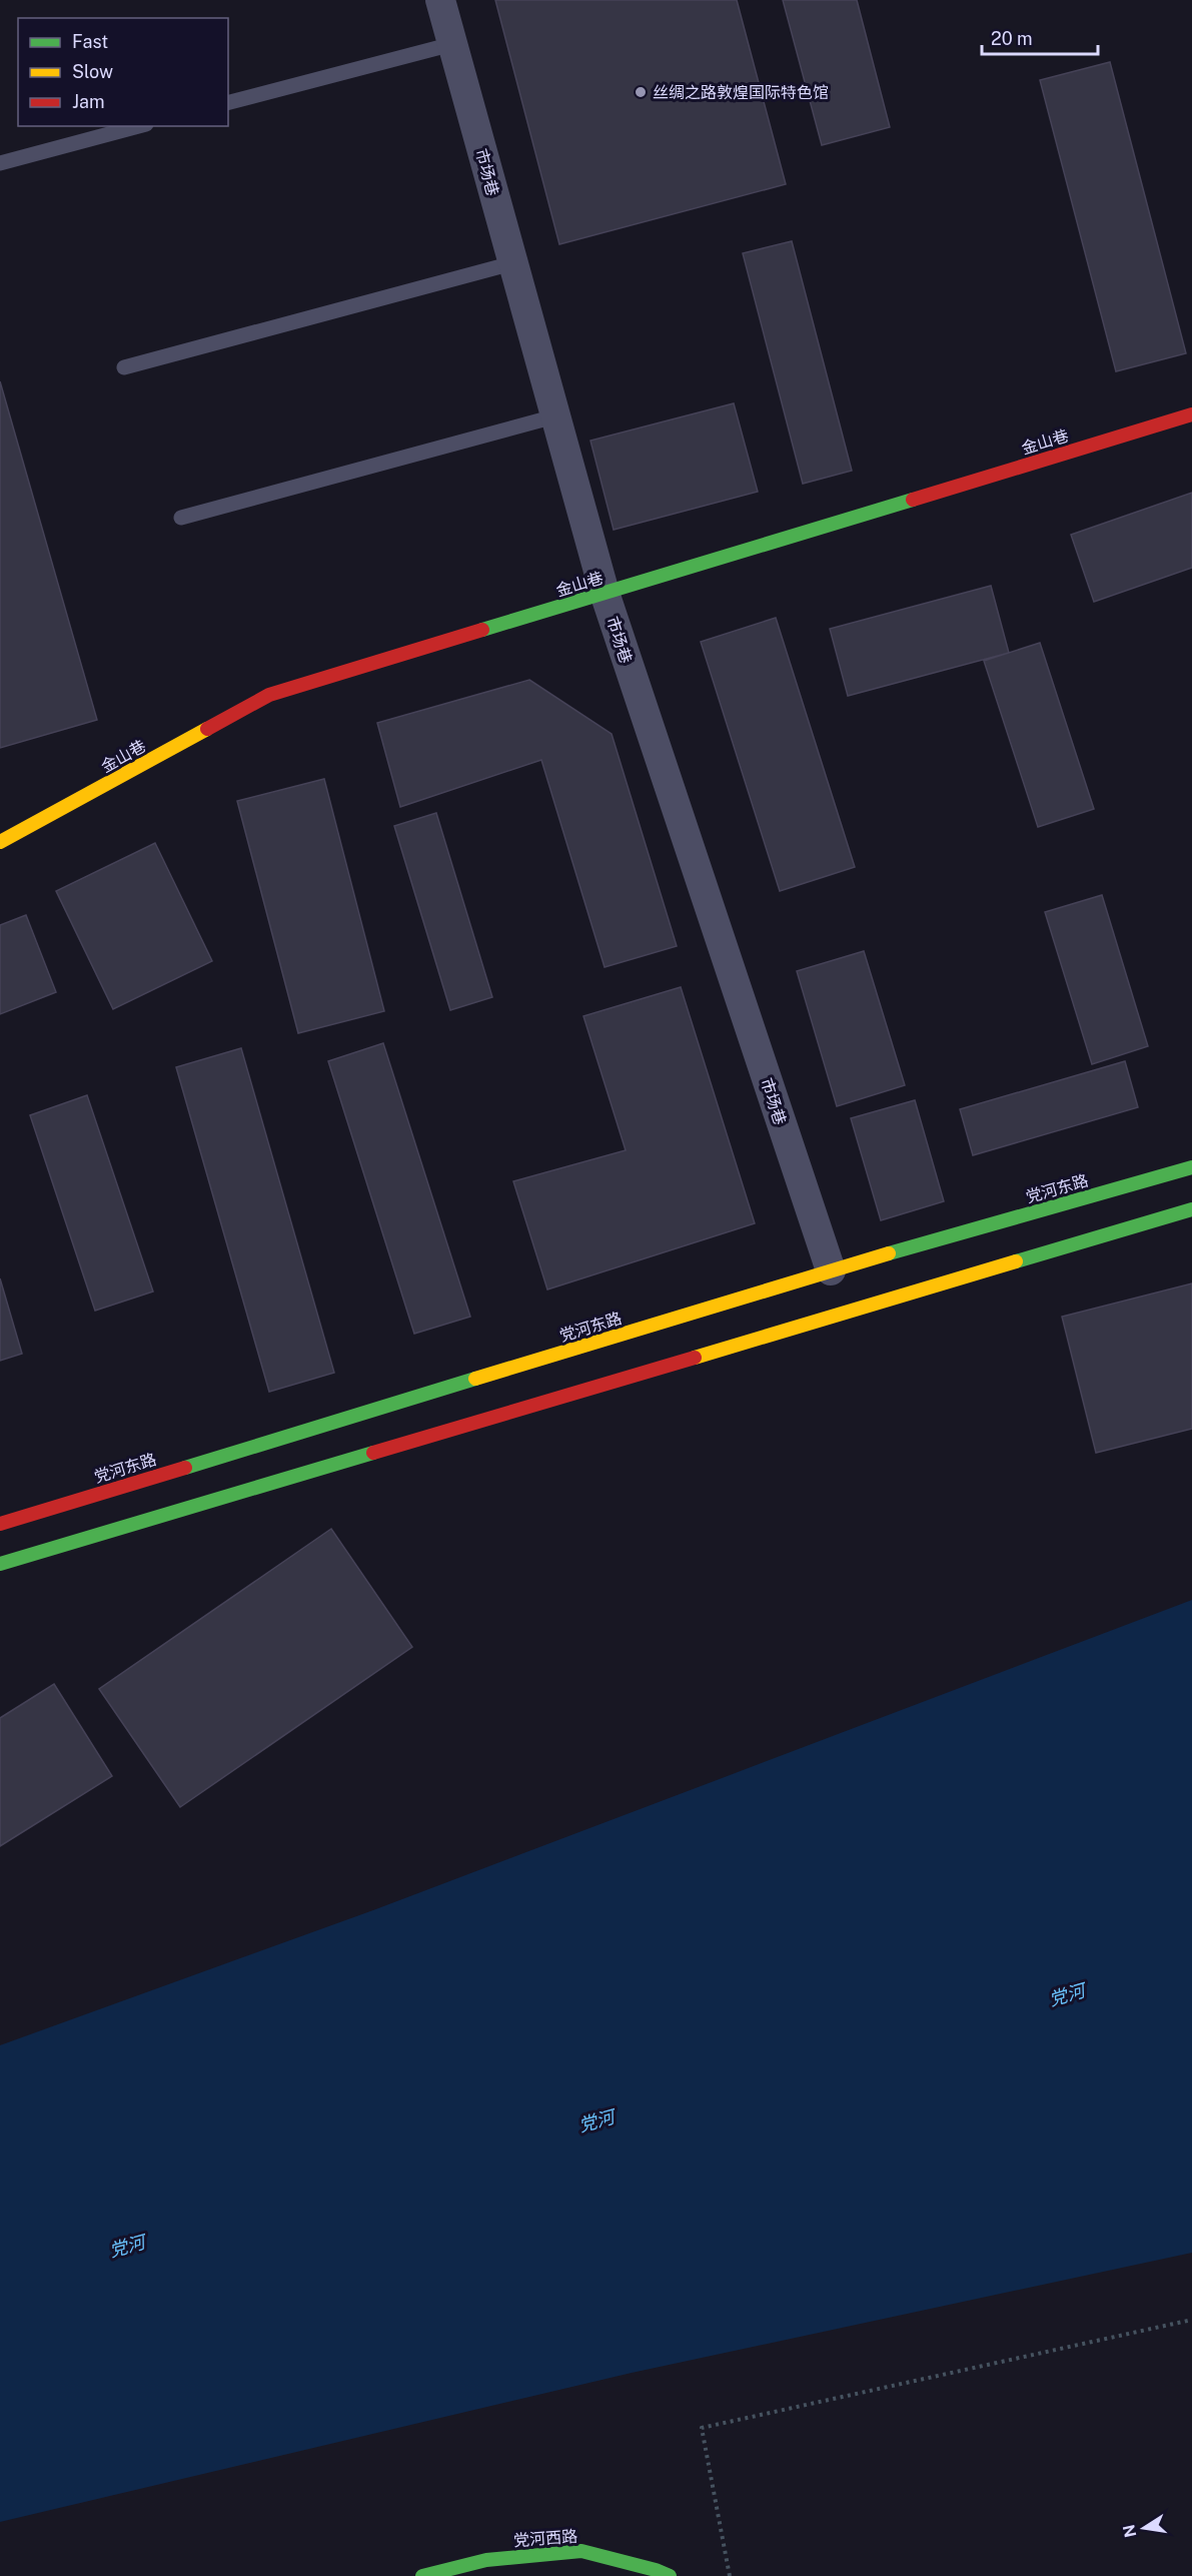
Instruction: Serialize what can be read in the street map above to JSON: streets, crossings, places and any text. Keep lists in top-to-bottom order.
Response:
{
  "streets": {
    "main road": ["金山巷", "党河东路", "党河西路"],
    "street": ["市场巷"]
  },
  "crossings": [
    ["市场巷", "金山巷"],
    ["市场巷", "党河东路"]
  ],
  "water": ["党河"],
  "places": ["丝绸之路敦煌国际特色馆"],
  "legend": ["Fast", "Slow", "Jam"],
  "scale_bar": "20 m",
  "north": "left"
}
